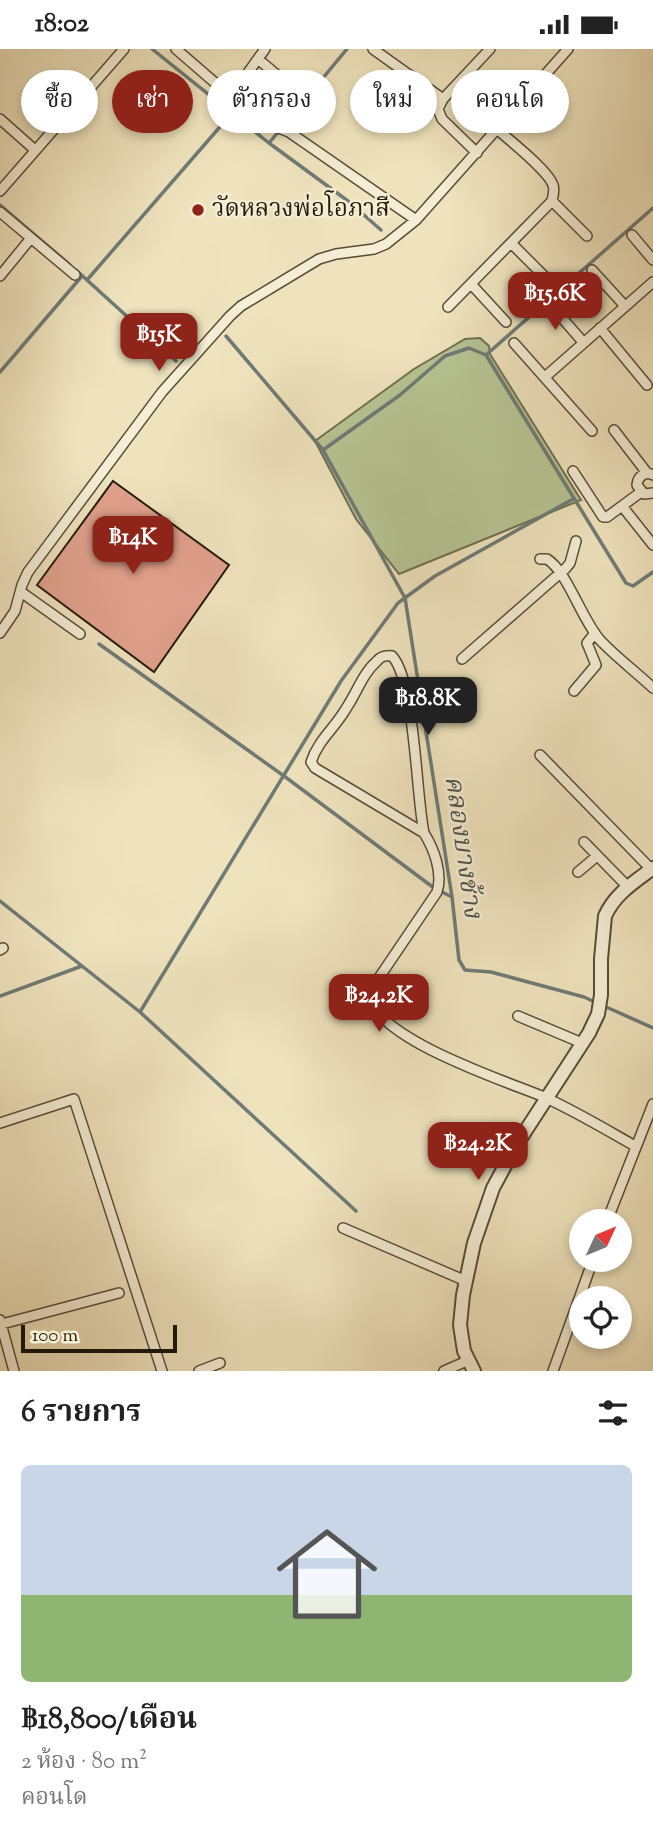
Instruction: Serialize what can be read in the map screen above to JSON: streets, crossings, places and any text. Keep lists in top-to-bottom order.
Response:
{
  "water": ["คลองบางช้าง"],
  "places": ["วัดหลวงพ่อโอภาสี"],
  "scale_bar": "100 m",
  "north": "top right",
  "page": {
    "status": "18:02",
    "chip": [
      "ซื้อ",
      "เช่า",
      "ตัวกรอง",
      "ใหม่",
      "คอนโด"
    ],
    "price": [
      "฿15.6K",
      "฿15K",
      "฿14K",
      "฿18.8K",
      "฿24.2K",
      "฿24.2K"
    ],
    "scale": "100 m",
    "heading": "6 รายการ",
    "list": [
      {
        "name": "฿18,800/เดือน",
        "note": "2 ห้อง · 80 m² · คอนโด"
      }
    ]
  }
}
